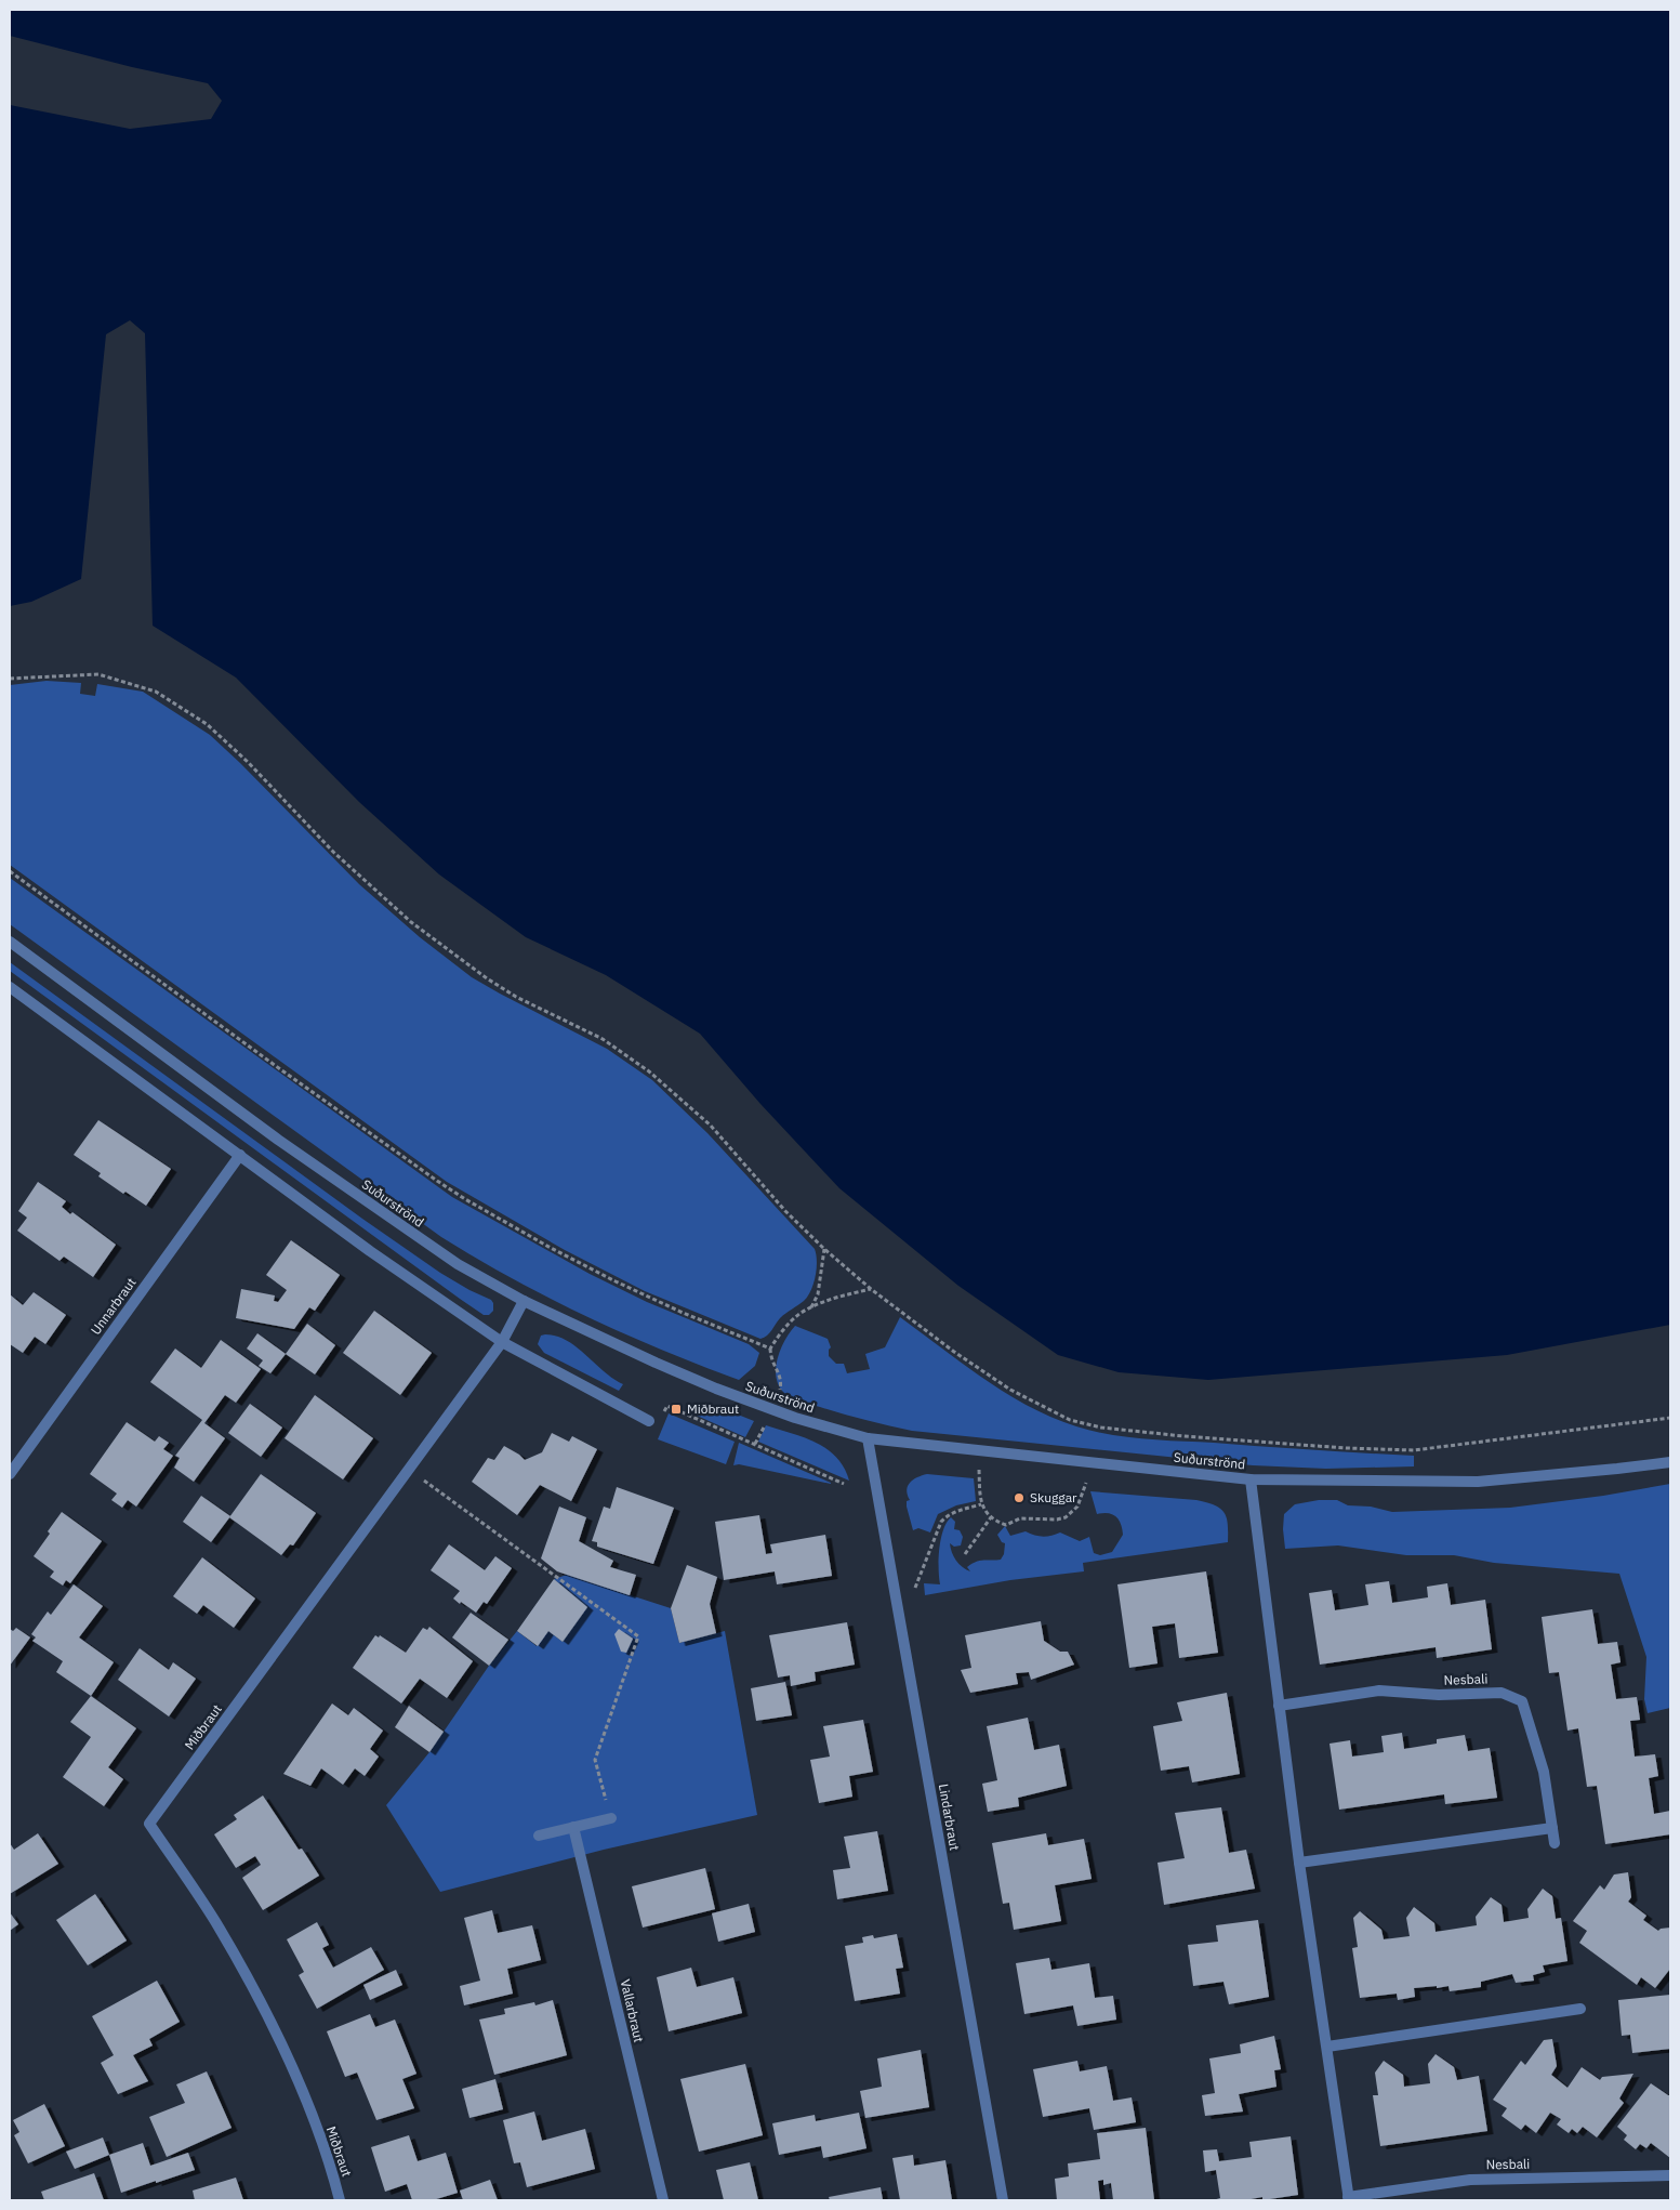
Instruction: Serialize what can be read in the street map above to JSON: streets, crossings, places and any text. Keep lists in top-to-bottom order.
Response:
{
  "streets": {
    "street": [
      "Suðurströnd",
      "Unnarbraut",
      "Nesbali",
      "Miðbraut",
      "Lindarbraut",
      "Vallarbraut"
    ]
  },
  "crossings": [
    ["Suðurströnd", "Nesbali"],
    ["Suðurströnd", "Miðbraut"],
    ["Suðurströnd", "Lindarbraut"]
  ],
  "places": {
    "transit": ["Miðbraut"],
    "other": ["Skuggar"]
  }
}
